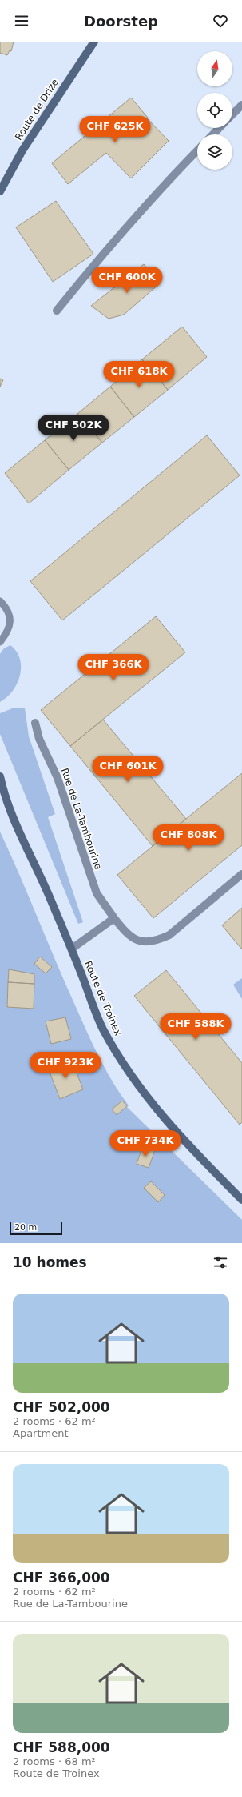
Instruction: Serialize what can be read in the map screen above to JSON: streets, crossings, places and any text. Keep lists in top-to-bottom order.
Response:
{
  "streets": {
    "street": ["Route de Drize", "Rue de La-Tambourine", "Route de Troinex"]
  },
  "scale_bar": "20 m",
  "north": "top",
  "page": {
    "header": "Doorstep",
    "price": [
      "CHF 625K",
      "CHF 600K",
      "CHF 618K",
      "CHF 502K",
      "CHF 366K",
      "CHF 601K",
      "CHF 808K",
      "CHF 588K",
      "CHF 923K",
      "CHF 734K"
    ],
    "scale": "20 m",
    "heading": "10 homes",
    "list": [
      {
        "name": "CHF 502,000",
        "note": "2 rooms · 62 m² · Apartment"
      },
      {
        "name": "CHF 366,000",
        "note": "2 rooms · 62 m² · Rue de La-Tambourine"
      },
      {
        "name": "CHF 588,000",
        "note": "2 rooms · 68 m² · Route de Troinex"
      }
    ]
  }
}
